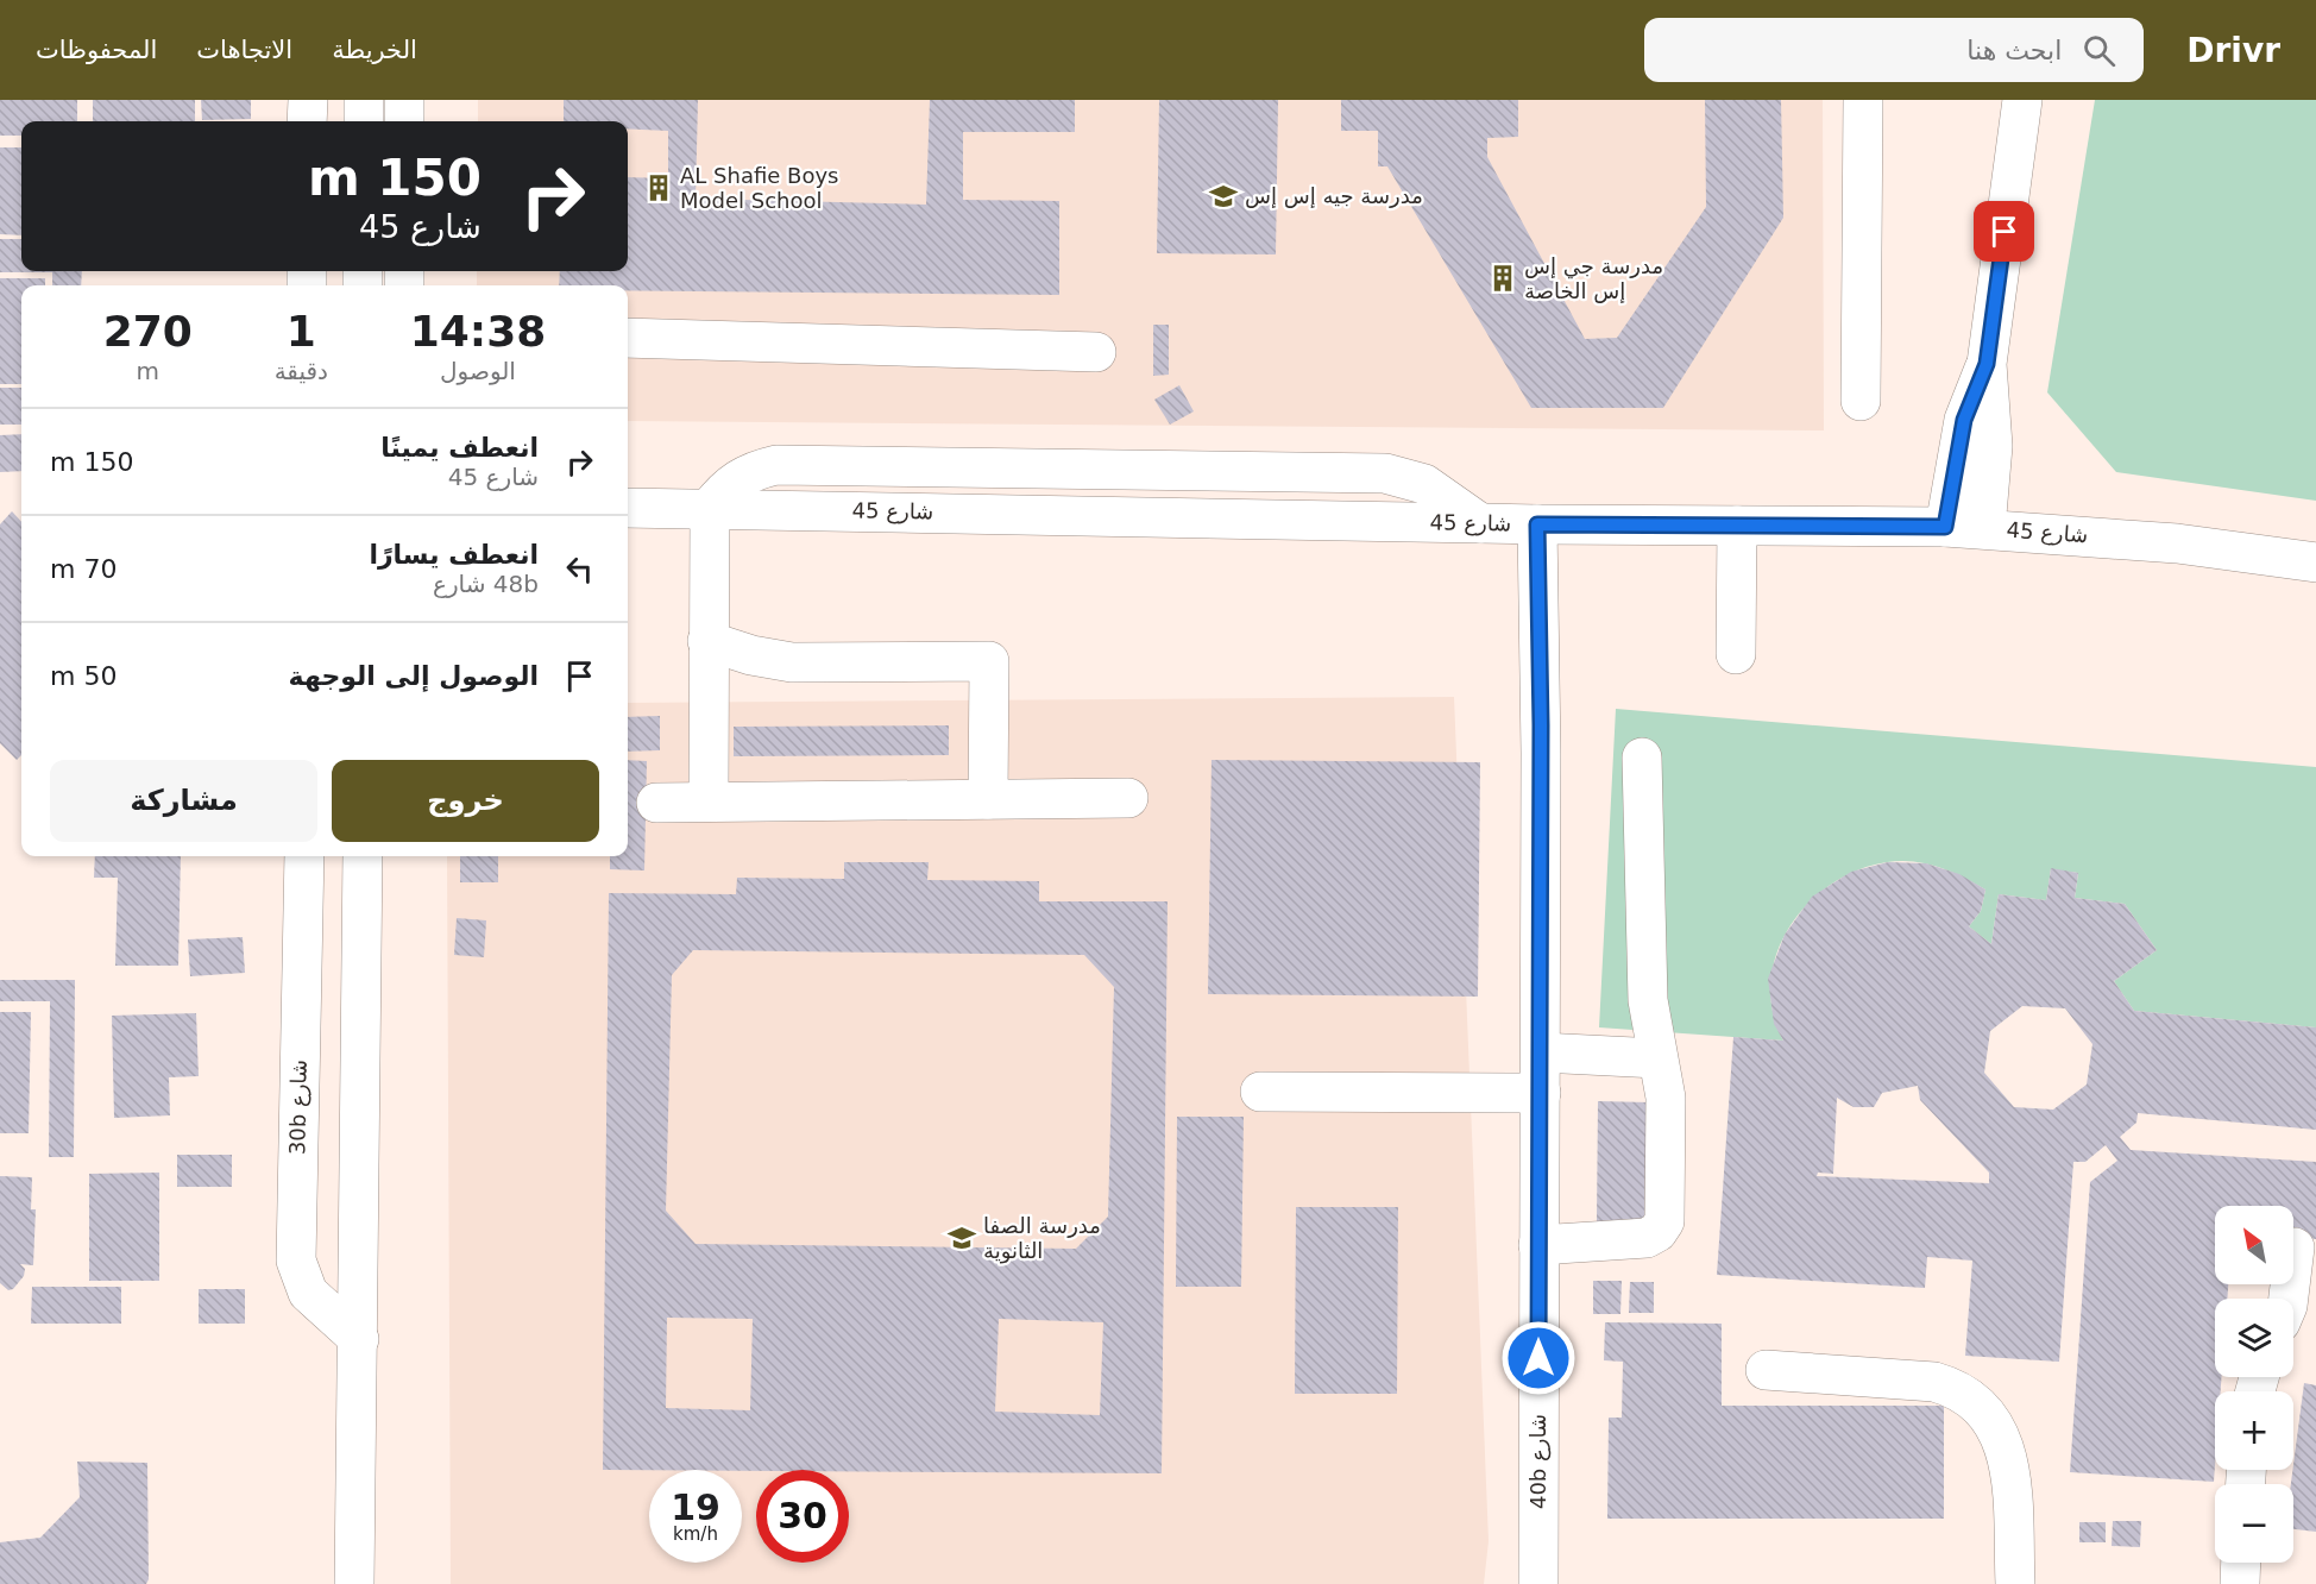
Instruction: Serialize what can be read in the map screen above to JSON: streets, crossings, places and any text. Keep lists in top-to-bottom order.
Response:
{
  "streets": {
    "street": ["شارع 45", "30b شارع", "40b شارع"]
  },
  "crossings": [
    ["شارع 45", "40b شارع"]
  ],
  "places": {
    "building": ["AL Shafie Boys Model School", "مدرسة جي إس إس الخاصة"],
    "school or university": ["مدرسة جيه إس إس", "مدرسة الصفا الثانوية"]
  },
  "north": "top left",
  "page": {
    "header": "Drivr",
    "search": "ابحث هنا",
    "nav": ["الخريطة", "الاتجاهات", "المحفوظات"],
    "turn": ["150 m", "شارع 45"],
    "eta": [
      "14:38",
      "الوصول",
      "1",
      "دقيقة",
      "270",
      "m"
    ],
    "list": [
      {
        "name": "انعطف يمينًا",
        "note": "شارع 45",
        "value": "150 m"
      },
      {
        "name": "انعطف يسارًا",
        "note": "48b شارع",
        "value": "70 m"
      },
      {
        "name": "الوصول إلى الوجهة",
        "value": "50 m"
      }
    ],
    "buttons": ["خروج", "مشاركة"],
    "map_buttons": ["+", "−"],
    "speed": "19 km/h",
    "limit": "30"
  }
}
